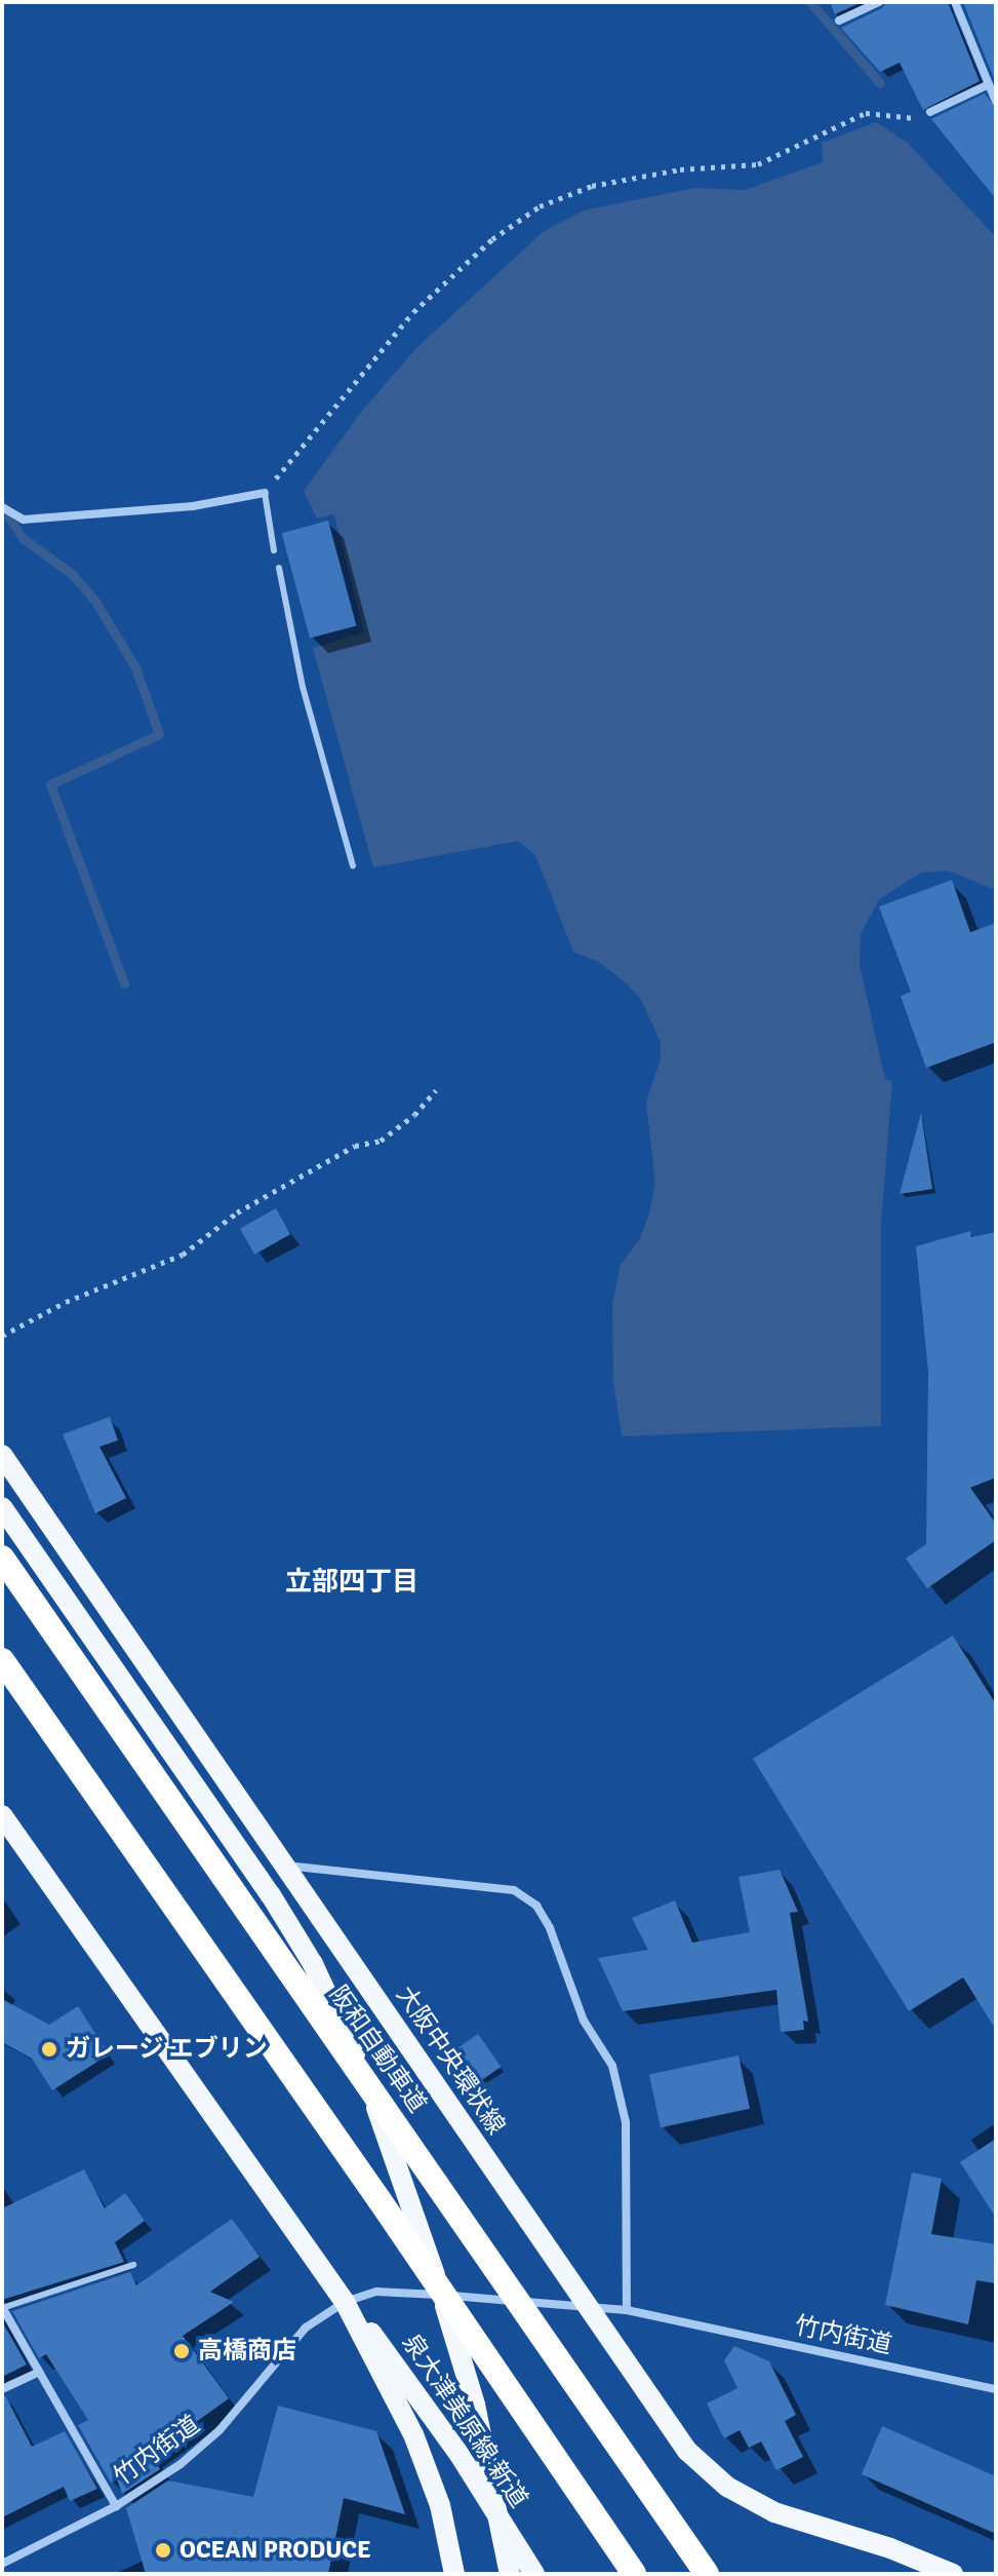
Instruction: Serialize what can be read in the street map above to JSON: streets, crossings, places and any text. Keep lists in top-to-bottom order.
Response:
{
  "streets": {
    "highway": ["阪和自動車道"],
    "main road": ["大阪中央環状線", "泉大津美原線 新道"],
    "street": ["竹内街道"]
  },
  "crossings": [
    ["大阪中央環状線", "竹内街道"],
    ["竹内街道", "泉大津美原線 新道"]
  ],
  "districts": ["立部四丁目"],
  "places": ["ガレージ エブリン", "高橋商店", "OCEAN PRODUCE"]
}
